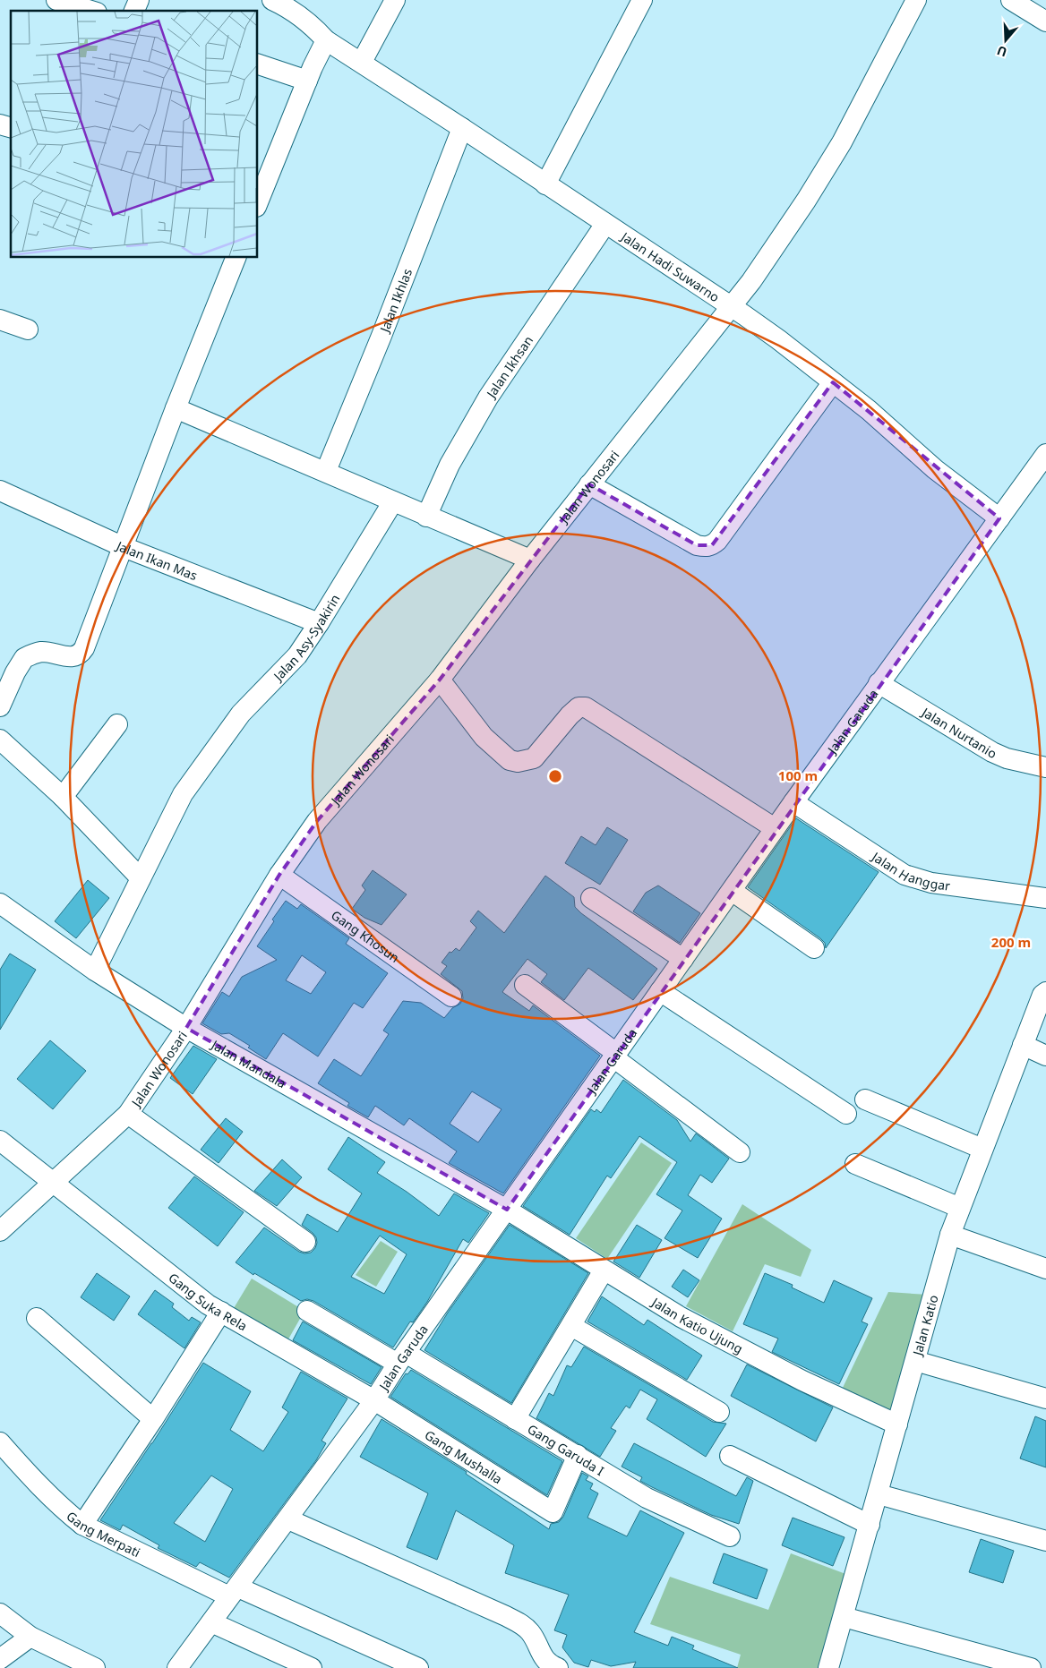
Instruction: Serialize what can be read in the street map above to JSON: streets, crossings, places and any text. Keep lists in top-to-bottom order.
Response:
{
  "streets": {
    "street": [
      "Jalan Hadi Suwarno",
      "Jalan Ikhlas",
      "Jalan Ikhsan",
      "Jalan Wonosari",
      "Jalan Ikan Mas",
      "Jalan Asy-Syakirin",
      "Jalan Garuda",
      "Jalan Nurtanio",
      "Jalan Hanggar",
      "Gang Khosun",
      "Jalan Mandala",
      "Gang Suka Rela",
      "Jalan Katio Ujung",
      "Jalan Katio",
      "Gang Garuda I",
      "Gang Mushalla",
      "Gang Merpati"
    ]
  },
  "crossings": [
    ["Jalan Hadi Suwarno", "Jalan Ikhlas"],
    ["Jalan Hadi Suwarno", "Jalan Ikhsan"],
    ["Jalan Hadi Suwarno", "Jalan Wonosari"],
    ["Jalan Hadi Suwarno", "Jalan Garuda"],
    ["Jalan Wonosari", "Gang Khosun"],
    ["Jalan Wonosari", "Jalan Mandala"],
    ["Jalan Wonosari", "Gang Suka Rela"],
    ["Jalan Ikan Mas", "Jalan Asy-Syakirin"],
    ["Jalan Asy-Syakirin", "Jalan Mandala"],
    ["Jalan Garuda", "Jalan Nurtanio"],
    ["Jalan Garuda", "Jalan Hanggar"],
    ["Jalan Garuda", "Jalan Mandala"],
    ["Jalan Garuda", "Gang Suka Rela"],
    ["Jalan Garuda", "Jalan Katio Ujung"],
    ["Jalan Garuda", "Gang Garuda I"],
    ["Jalan Garuda", "Gang Mushalla"],
    ["Jalan Garuda", "Gang Merpati"],
    ["Jalan Mandala", "Jalan Katio Ujung"],
    ["Gang Suka Rela", "Gang Mushalla"],
    ["Jalan Katio Ujung", "Jalan Katio"],
    ["Gang Garuda I", "Gang Mushalla"]
  ],
  "north": "bottom",
  "rings": ["100 m", "200 m"]
}
